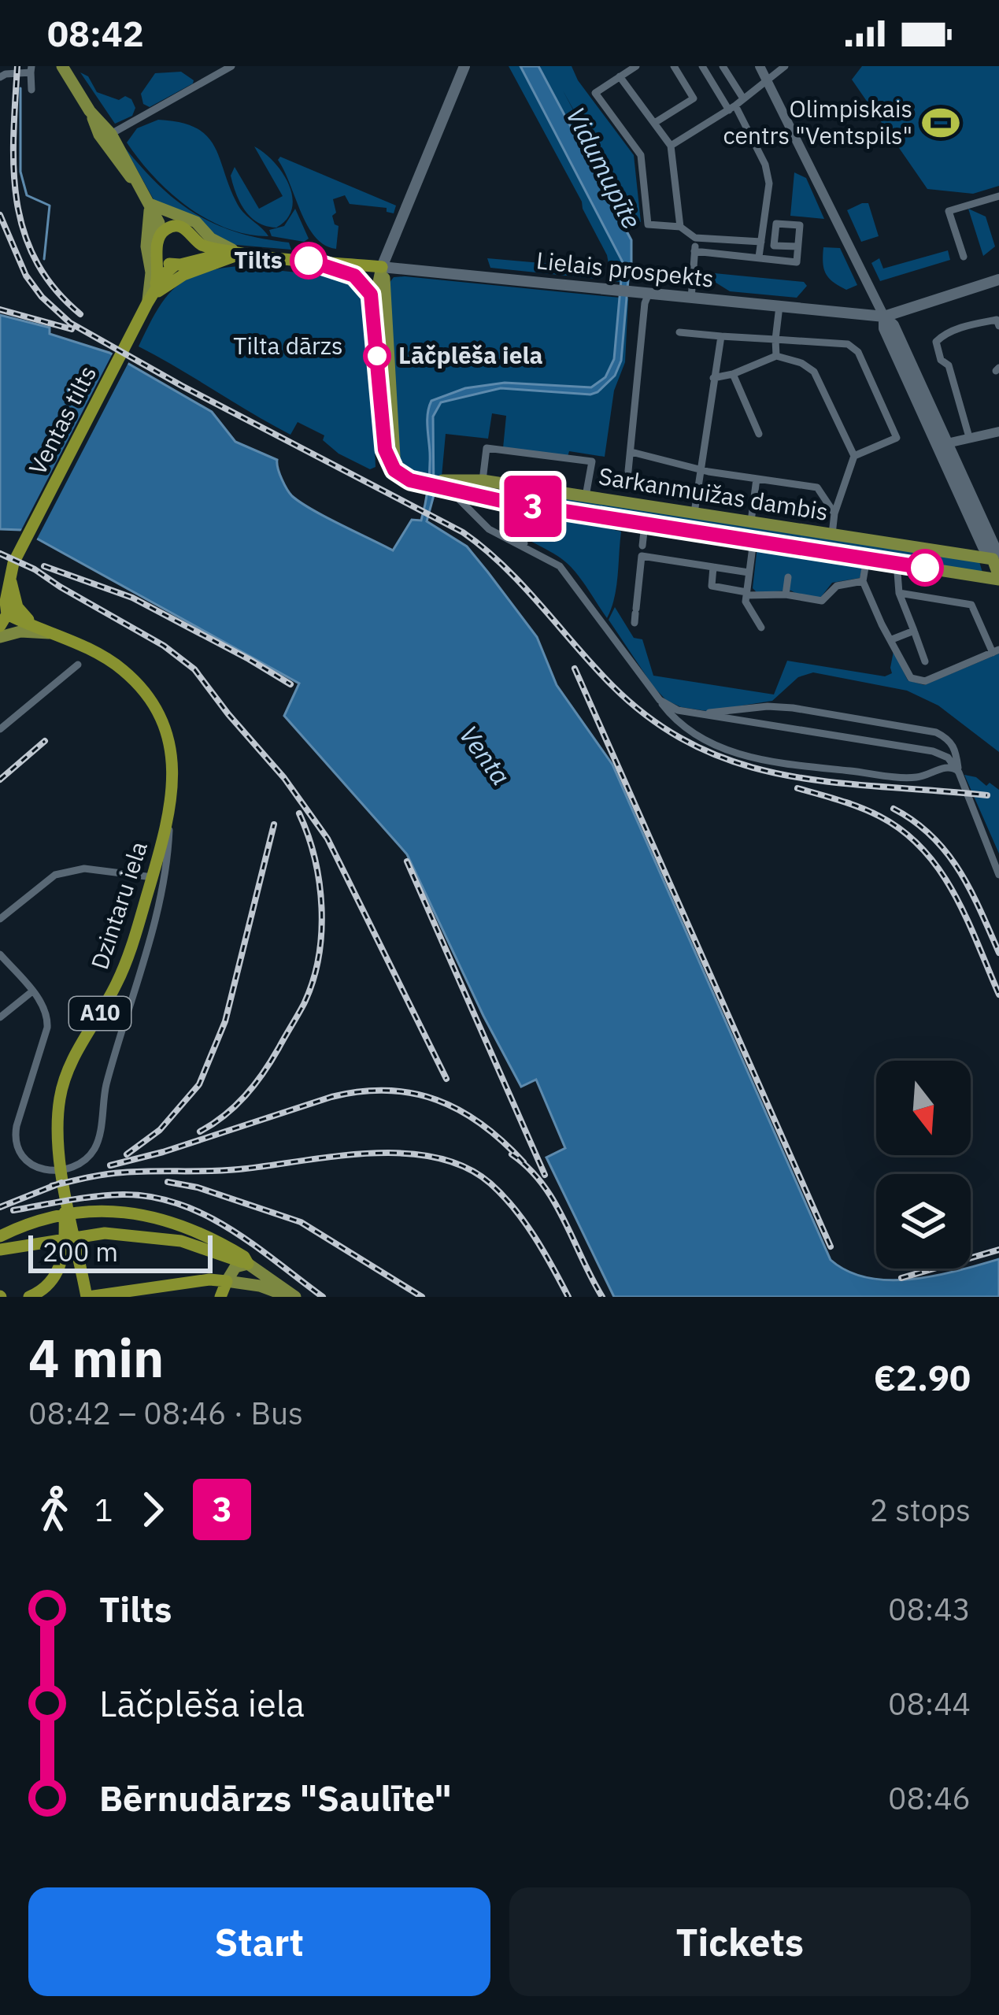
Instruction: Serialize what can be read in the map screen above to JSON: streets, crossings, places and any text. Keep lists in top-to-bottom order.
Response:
{
  "streets": {
    "highway": [
      "Lielais prospekts",
      "Ventas tilts",
      "Dzintaru iela",
      "A10"
    ],
    "main road": ["Sarkanmuižas dambis"]
  },
  "crossings": [
    ["Lielais prospekts", "Sarkanmuižas dambis"],
    ["Ventas tilts", "A10"],
    ["Dzintaru iela", "A10"]
  ],
  "water": ["Vidumupīte", "Venta"],
  "parks": ["Tilta dārzs"],
  "places": {
    "sports": ["Olimpiskais centrs \"Ventspils\""],
    "other": ["Tilts", "Lāčplēša iela"]
  },
  "lines": ["bus line 3"],
  "scale_bar": "200 m",
  "north": "bottom",
  "page": {
    "status": "08:42",
    "on_map": "3",
    "scale": "200 m",
    "heading": ["4 min", "08:42 – 08:46 · Bus", "€2.90"],
    "legs": ["1", "3", "2 stops"],
    "list": [
      {
        "name": "Tilts",
        "value": "08:43"
      },
      {
        "name": "Lāčplēša iela",
        "value": "08:44"
      },
      {
        "name": "Bērnudārzs \"Saulīte\"",
        "value": "08:46"
      }
    ],
    "buttons": ["Start", "Tickets"]
  }
}
